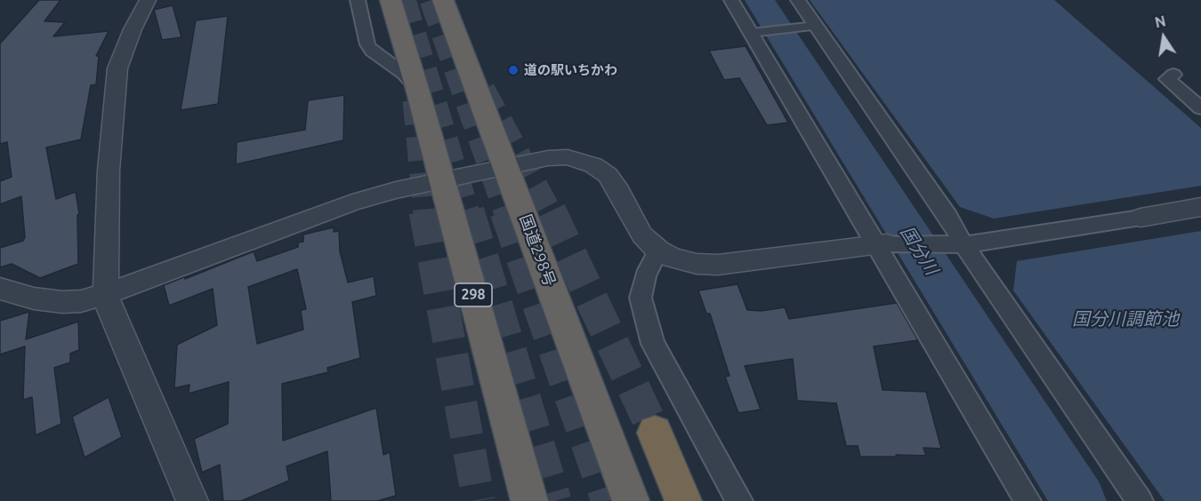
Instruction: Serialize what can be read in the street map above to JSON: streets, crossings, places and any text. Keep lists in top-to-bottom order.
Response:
{
  "streets": {
    "highway": ["国道298号", "298"]
  },
  "water": ["国分川", "国分川調節池"],
  "places": ["道の駅いちかわ"],
  "north": "top"
}
